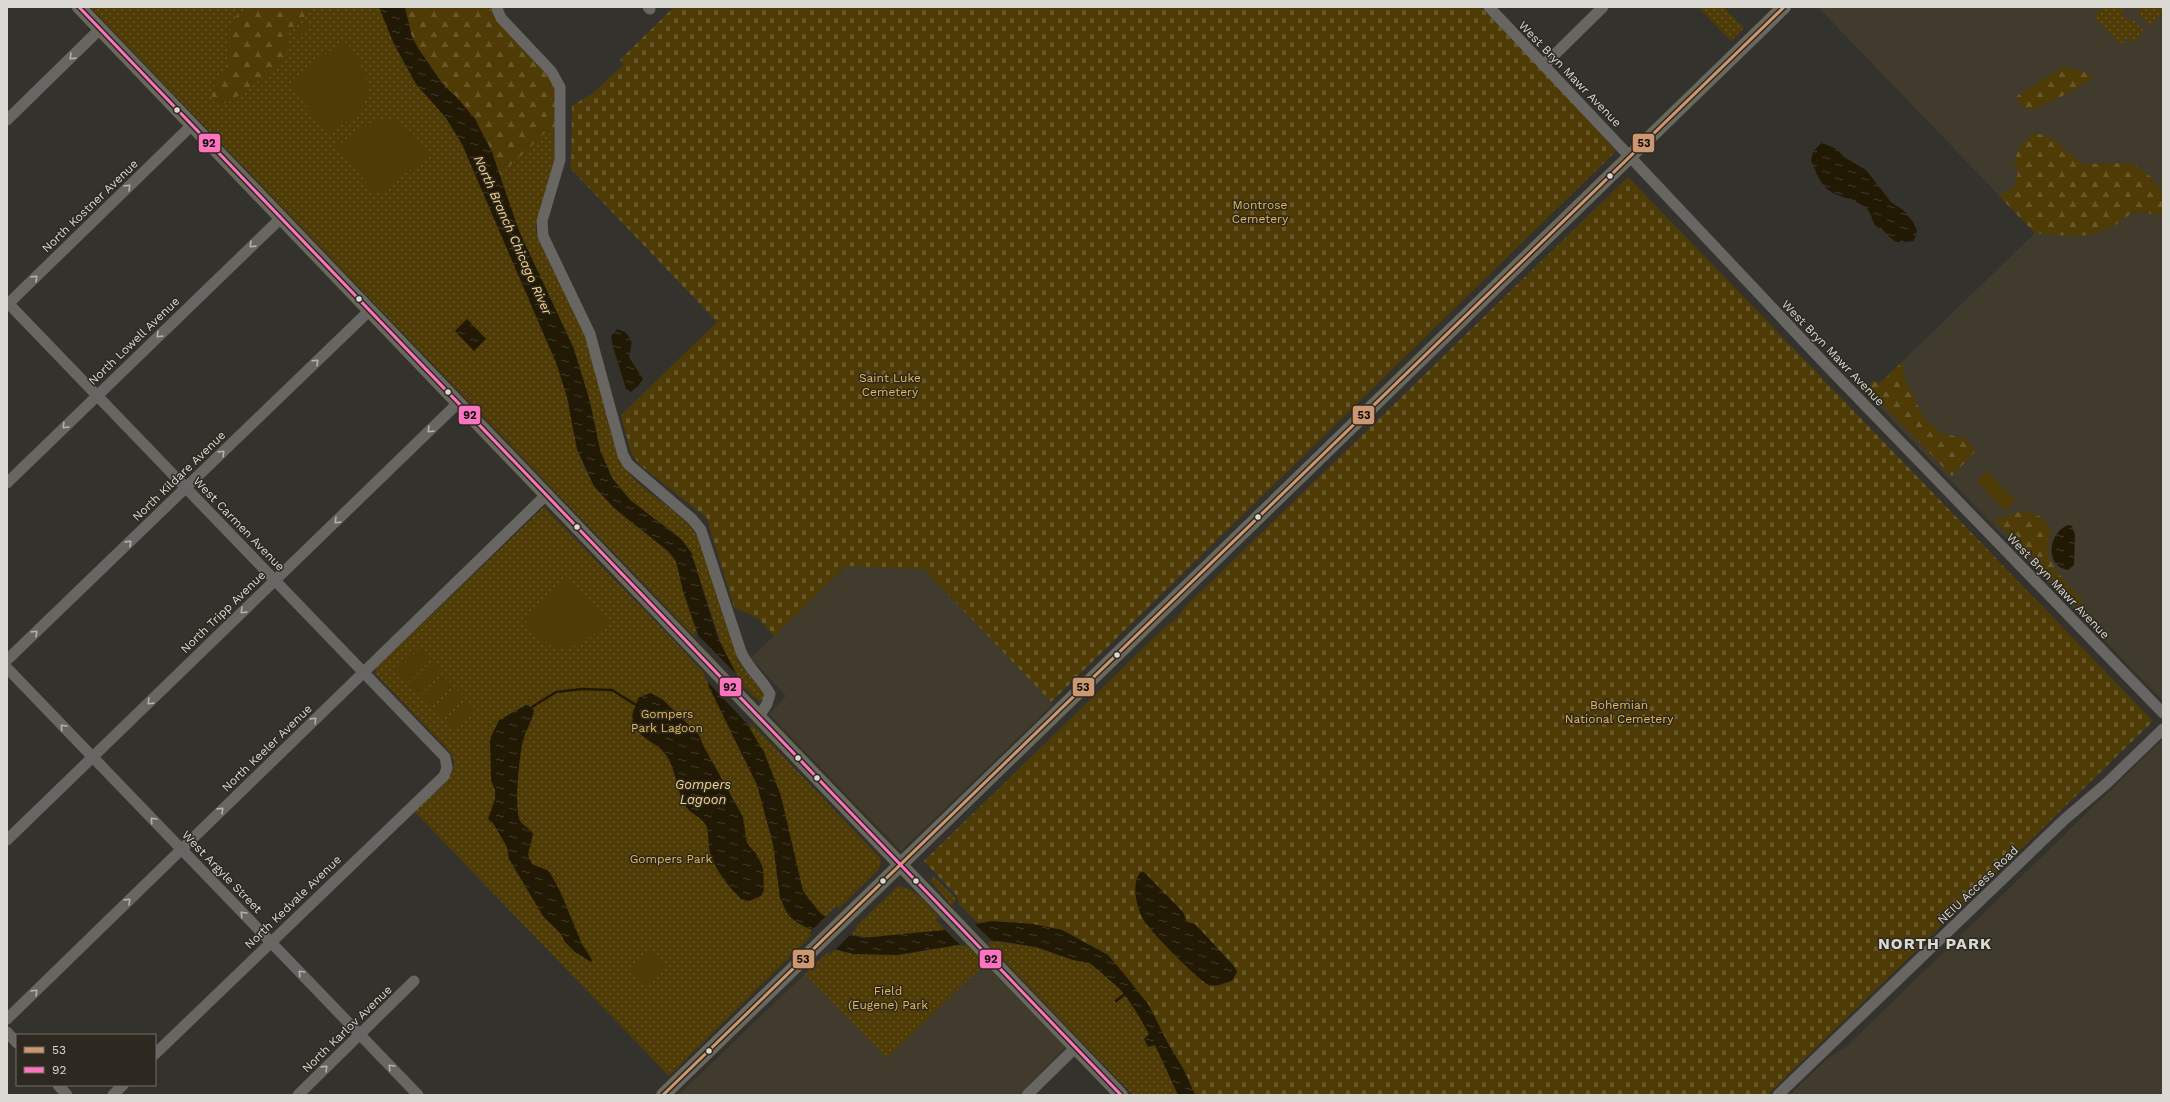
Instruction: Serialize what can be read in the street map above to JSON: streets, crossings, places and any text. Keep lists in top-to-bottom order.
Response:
{
  "streets": {
    "street": [
      "West Bryn Mawr Avenue",
      "North Kostner Avenue",
      "North Lowell Avenue",
      "North Kildare Avenue",
      "West Carmen Avenue",
      "North Tripp Avenue",
      "North Keeler Avenue",
      "West Argyle Street",
      "NEIU Access Road",
      "North Kedvale Avenue",
      "North Karlov Avenue"
    ]
  },
  "crossings": [
    ["North Kostner Avenue", "West Carmen Avenue"],
    ["North Lowell Avenue", "West Carmen Avenue"],
    ["North Kildare Avenue", "West Carmen Avenue"],
    ["West Carmen Avenue", "North Tripp Avenue"],
    ["West Carmen Avenue", "North Keeler Avenue"],
    ["West Carmen Avenue", "North Kedvale Avenue"],
    ["North Tripp Avenue", "West Argyle Street"],
    ["North Keeler Avenue", "West Argyle Street"],
    ["West Argyle Street", "North Kedvale Avenue"],
    ["West Argyle Street", "North Karlov Avenue"]
  ],
  "one_way": [
    "North Kostner Avenue",
    "North Lowell Avenue",
    "North Kildare Avenue",
    "North Tripp Avenue",
    "North Keeler Avenue",
    "West Argyle Street",
    "North Karlov Avenue"
  ],
  "districts": ["NORTH PARK"],
  "water": ["North Branch Chicago River", "Gompers Lagoon"],
  "parks": [
    "Montrose Cemetery",
    "Saint Luke Cemetery",
    "Bohemian National Cemetery",
    "Gompers Park Lagoon",
    "Gompers Park",
    "Field (Eugene) Park"
  ],
  "lines": ["transit line 53", "transit line 92"],
  "legend": ["53", "92"]
}
